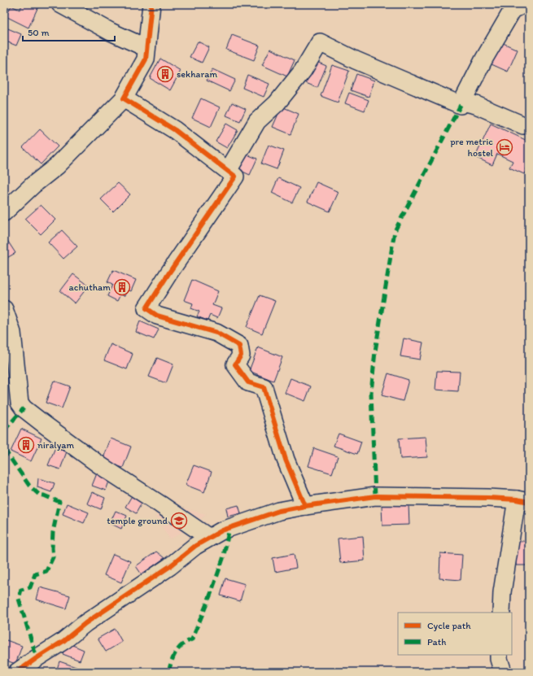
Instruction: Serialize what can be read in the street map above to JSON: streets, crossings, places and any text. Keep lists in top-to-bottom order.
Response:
{
  "places": {
    "building": ["sekharam", "achutham", "niralyam"],
    "hotel": ["pre metric hostel"],
    "school or university": ["temple ground"]
  },
  "legend": ["Cycle path", "Path"],
  "scale_bar": "50 m"
}
